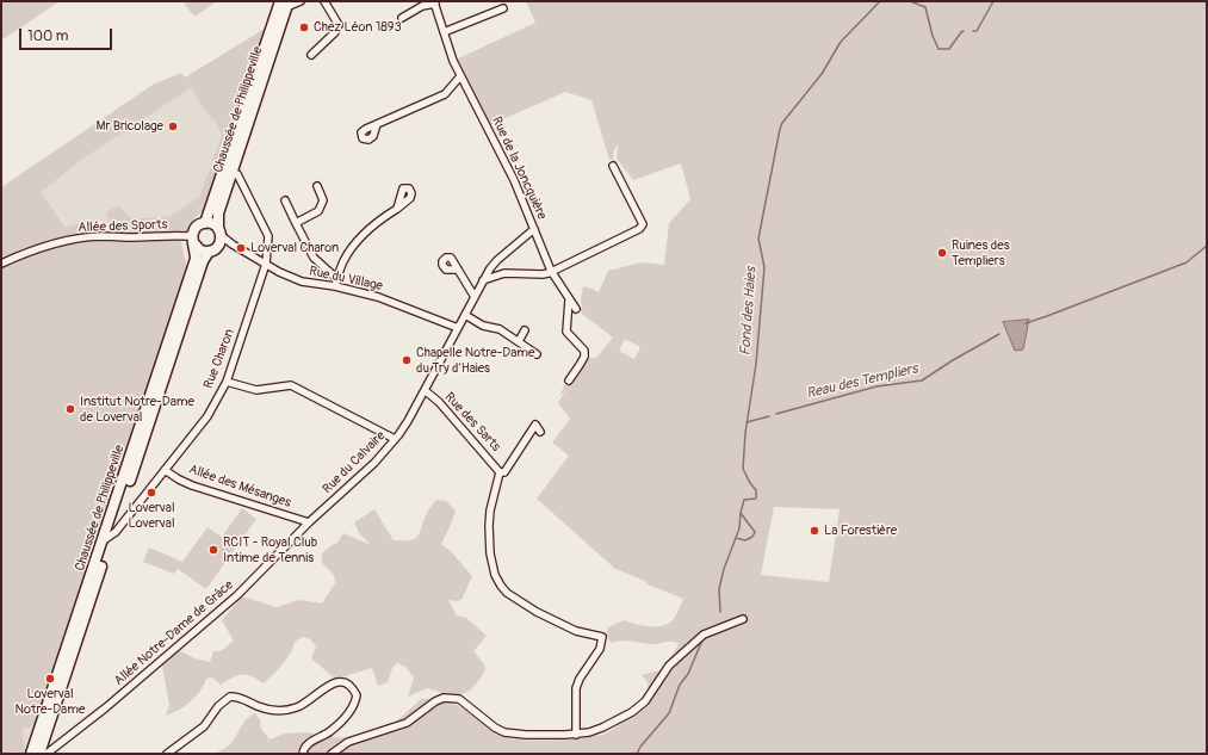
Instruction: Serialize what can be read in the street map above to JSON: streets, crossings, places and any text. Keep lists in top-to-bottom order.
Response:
{
  "streets": {
    "main road": ["Chaussée de Philippeville"],
    "street": [
      "Rue de la Joncquière",
      "Allée des Sports",
      "Rue du Village",
      "Rue Charon",
      "Rue des Sarts",
      "Rue du Calvaire",
      "Allée des Mésanges",
      "Allée Notre-Dame de Grâce"
    ]
  },
  "crossings": [
    ["Chaussée de Philippeville", "Allée des Sports"],
    ["Chaussée de Philippeville", "Rue du Village"],
    ["Chaussée de Philippeville", "Rue Charon"],
    ["Rue de la Joncquière", "Rue du Calvaire"],
    ["Allée des Sports", "Rue du Village"],
    ["Rue du Village", "Rue Charon"],
    ["Rue du Village", "Rue du Calvaire"],
    ["Rue Charon", "Allée des Mésanges"],
    ["Rue des Sarts", "Rue du Calvaire"],
    ["Rue du Calvaire", "Allée des Mésanges"],
    ["Rue du Calvaire", "Allée Notre-Dame de Grâce"],
    ["Allée des Mésanges", "Allée Notre-Dame de Grâce"]
  ],
  "water": ["Fond des Haies", "Reau des Templiers"],
  "places": [
    "Chez Léon 1893",
    "Mr Bricolage",
    "Loverval Charon",
    "Ruines des Templiers",
    "Chapelle Notre-Dame du Try d'Haies",
    "Institut Notre-Dame de Loverval",
    "Loverval Loverval",
    "La Forestière",
    "RCIT - Royal Club Intime de Tennis",
    "Loverval Notre-Dame"
  ],
  "scale_bar": "100 m"
}
